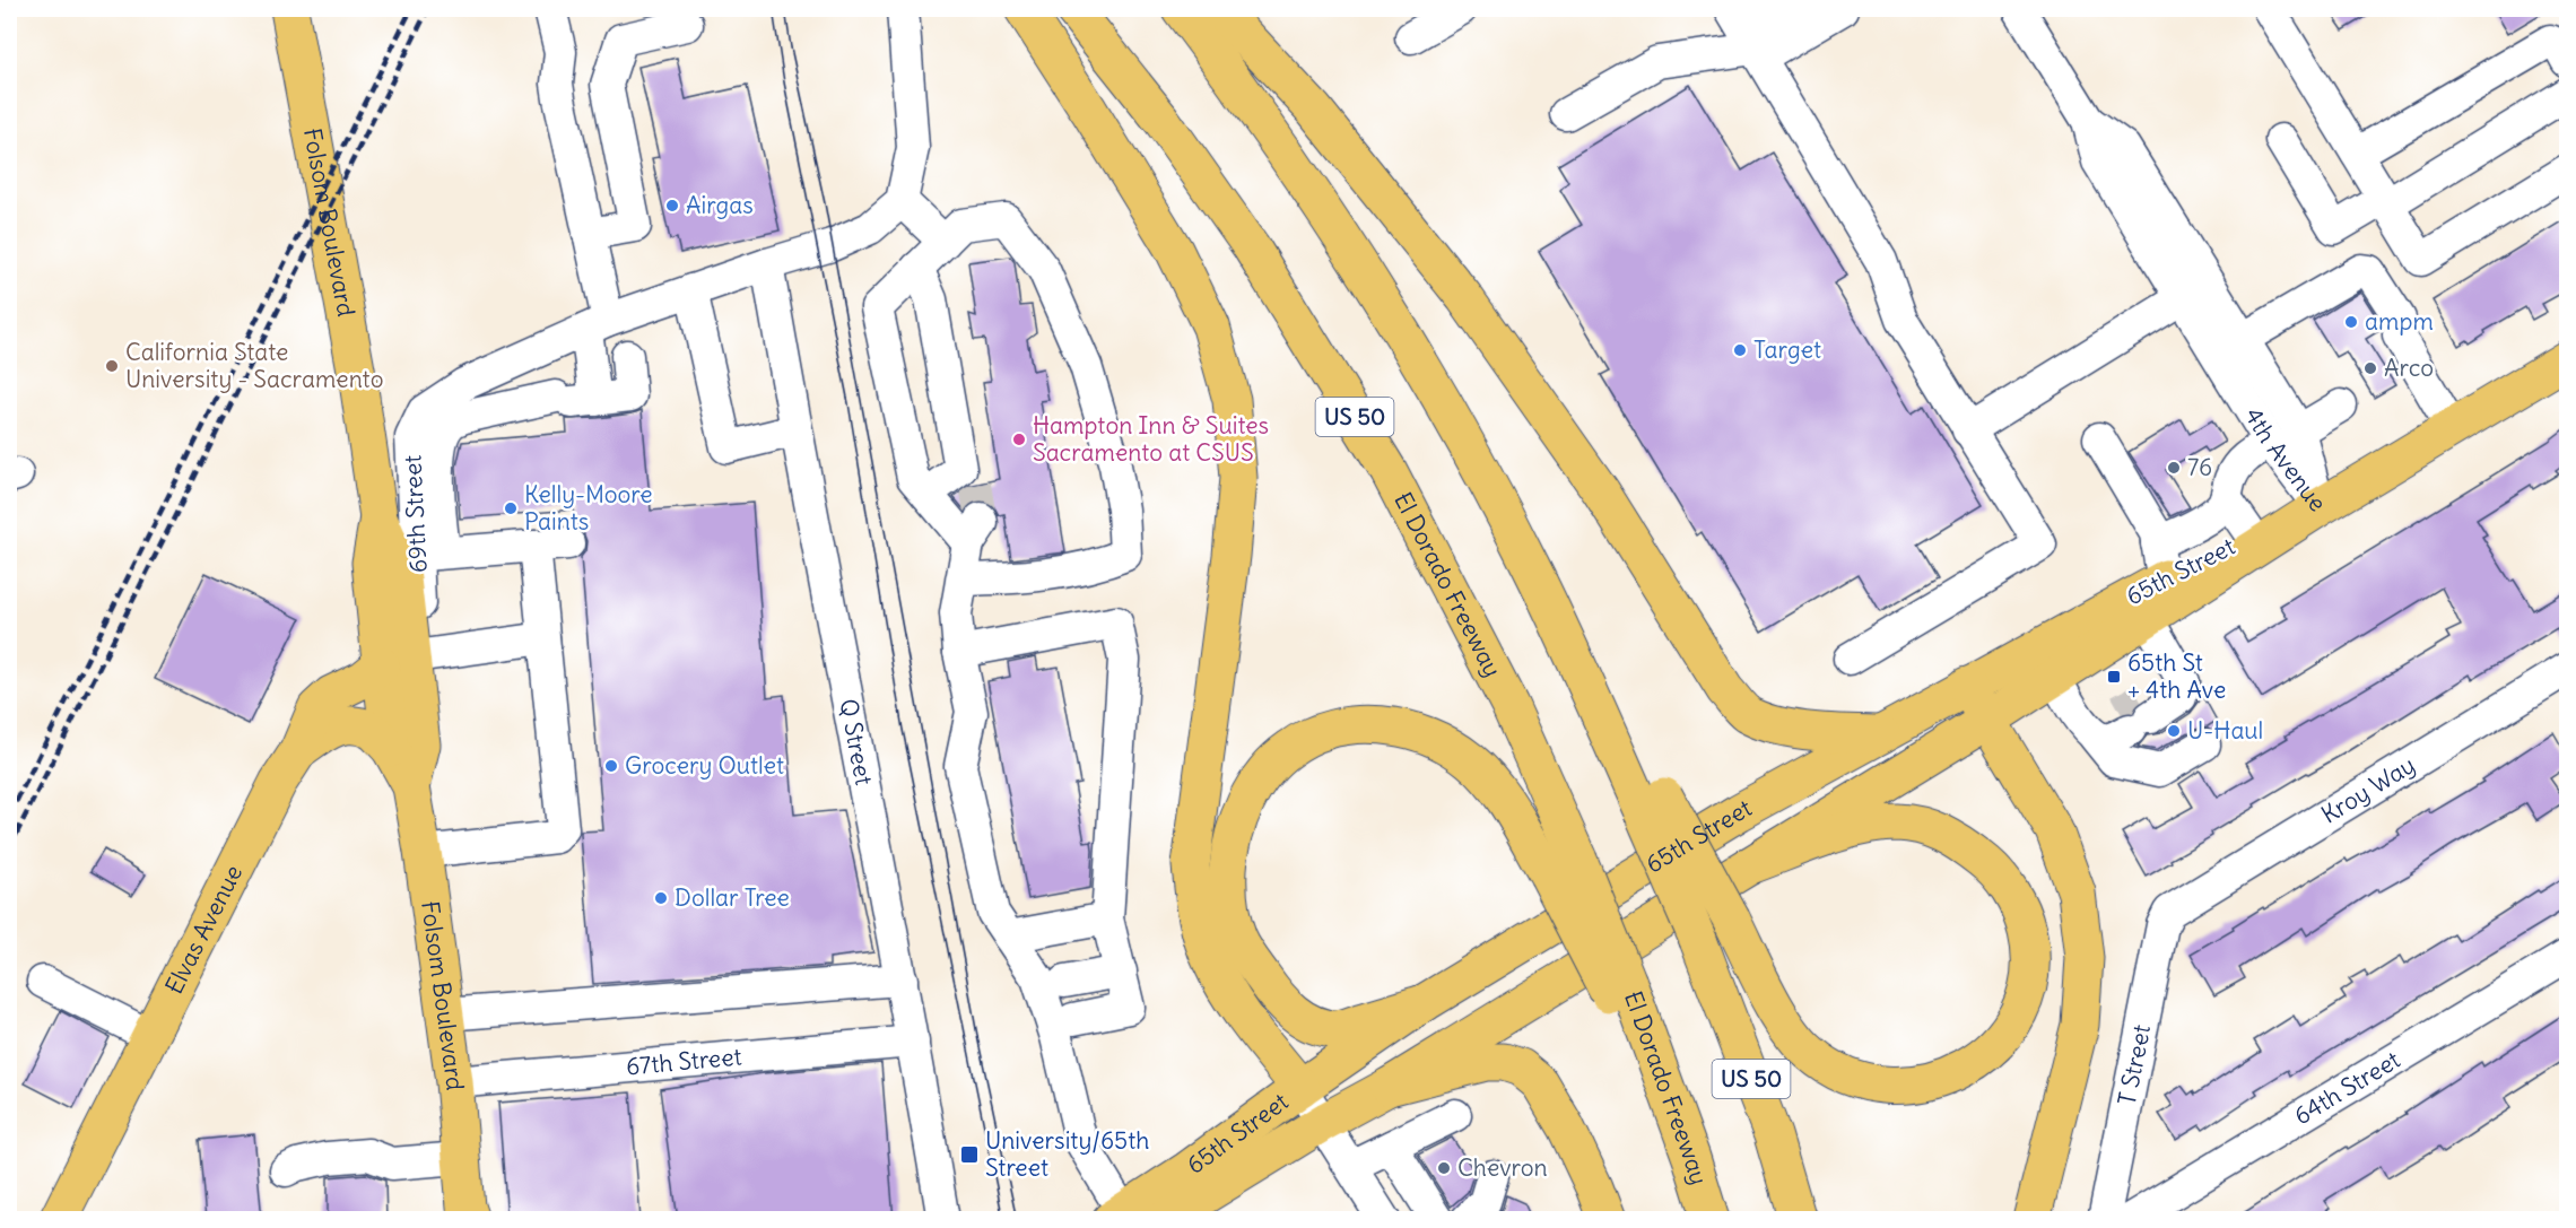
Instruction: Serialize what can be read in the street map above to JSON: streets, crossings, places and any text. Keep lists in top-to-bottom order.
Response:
{
  "streets": {
    "main road": [
      "Folsom Boulevard",
      "US 50",
      "65th Street",
      "El Dorado Freeway",
      "Elvas Avenue"
    ],
    "street": [
      "4th Avenue",
      "69th Street",
      "Q Street",
      "Kroy Way",
      "67th Street",
      "T Street",
      "64th Street"
    ]
  },
  "crossings": [
    ["Folsom Boulevard", "69th Street"],
    ["Folsom Boulevard", "Elvas Avenue"],
    ["Folsom Boulevard", "67th Street"],
    ["4th Avenue", "65th Street"],
    ["69th Street", "Q Street"],
    ["Q Street", "67th Street"],
    ["Kroy Way", "T Street"]
  ],
  "places": {
    "other": [
      "Airgas",
      "ampm",
      "Target",
      "California State University - Sacramento",
      "Arco",
      "Hampton Inn & Suites Sacramento at CSUS",
      "76",
      "Kelly-Moore Paints",
      "U-Haul",
      "Grocery Outlet",
      "Dollar Tree",
      "Chevron"
    ],
    "transit": ["65th St + 4th Ave", "University/65th Street"]
  }
}
